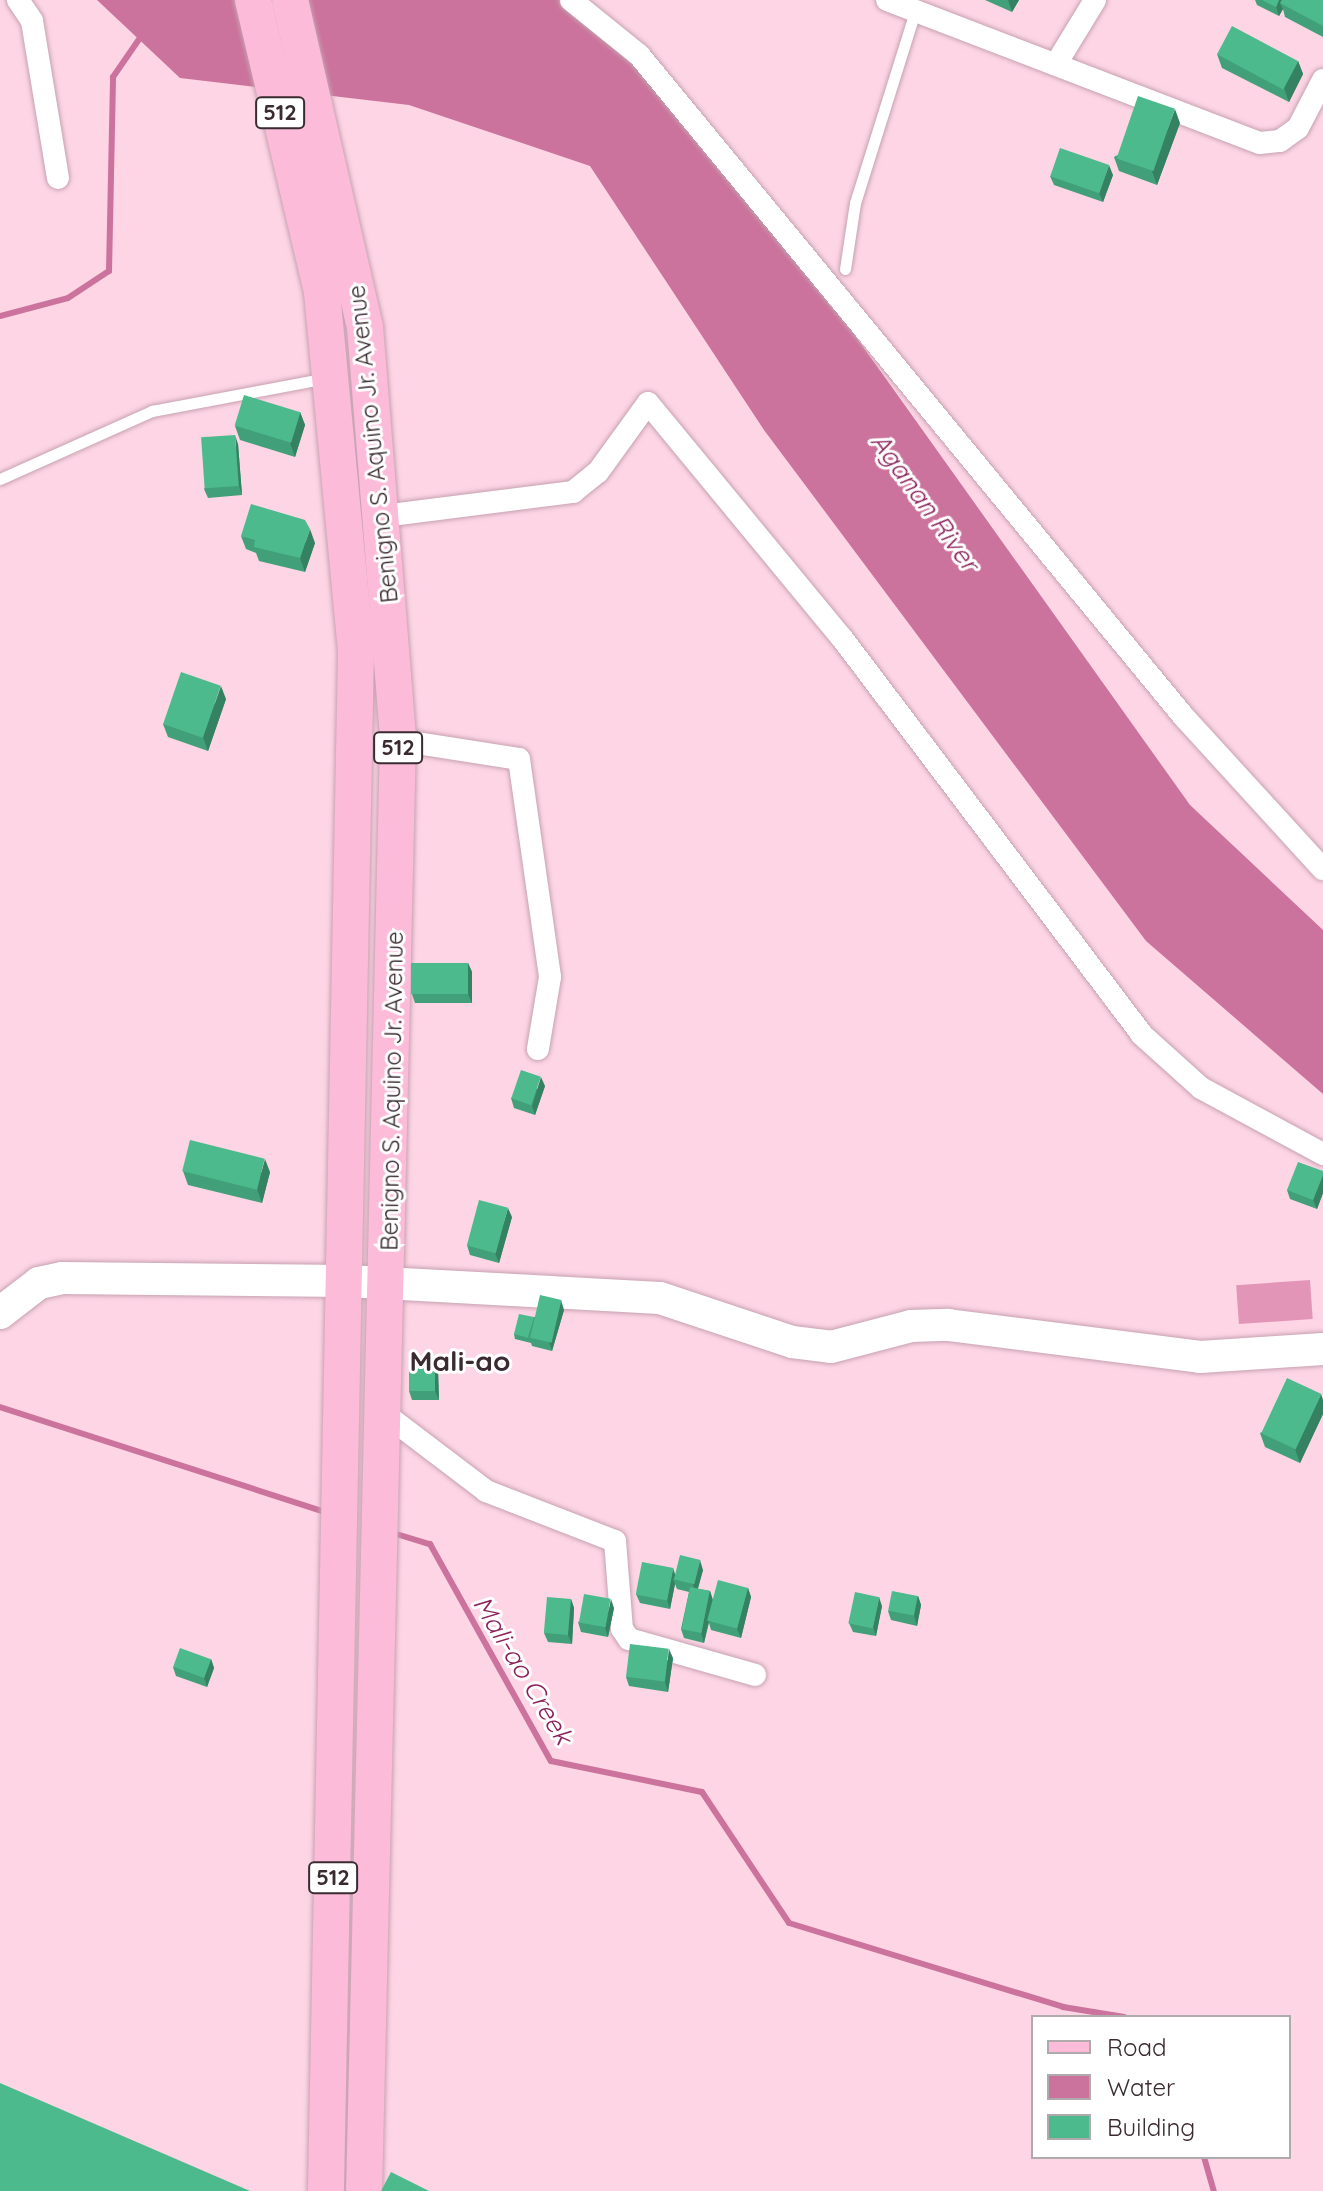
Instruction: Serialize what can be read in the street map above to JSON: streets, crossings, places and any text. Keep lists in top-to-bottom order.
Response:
{
  "streets": {
    "main road": ["512", "Benigno S. Aquino Jr. Avenue"]
  },
  "districts": ["Mali-ao"],
  "water": ["Aganan River", "Mali-ao Creek"],
  "legend": ["Road", "Water", "Building"]
}
